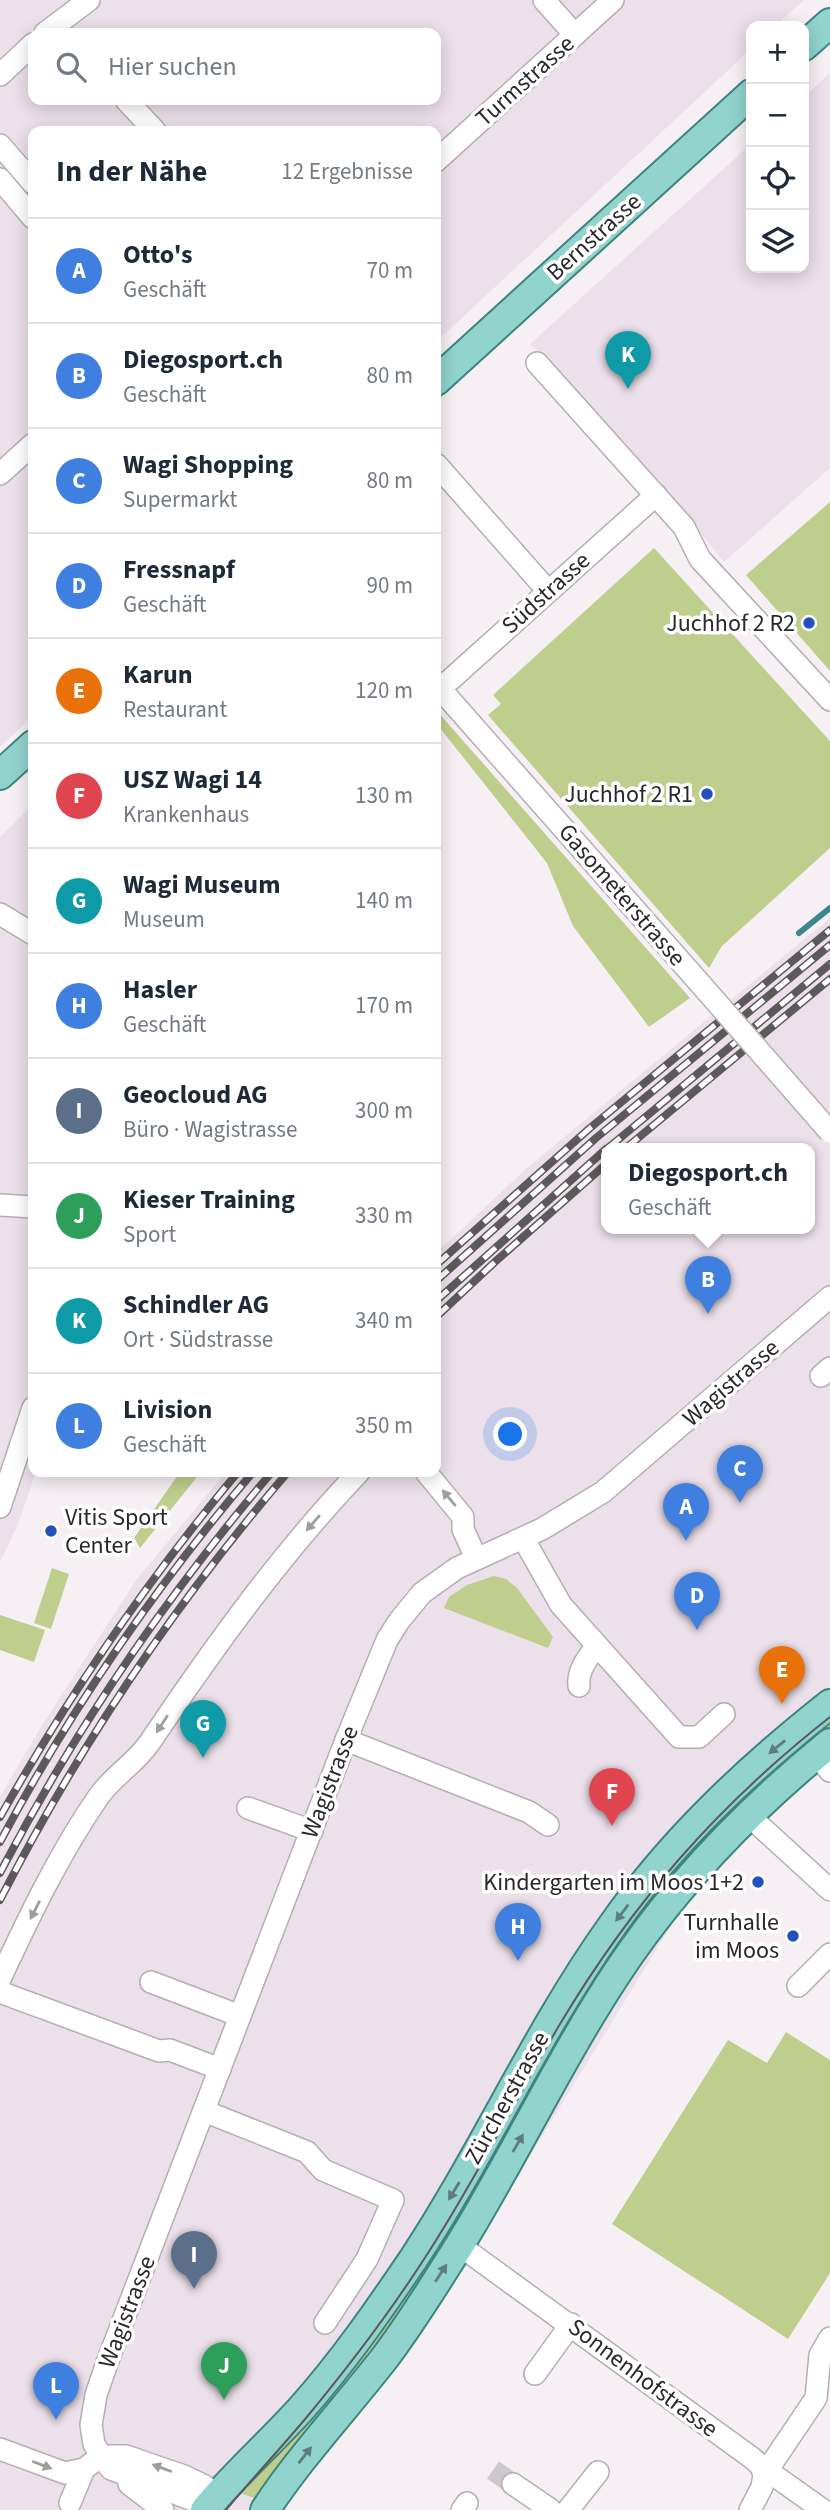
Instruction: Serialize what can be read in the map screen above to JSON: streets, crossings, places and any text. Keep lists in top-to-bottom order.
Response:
{
  "streets": {
    "main road": ["Bernstrasse", "Zürcherstrasse"],
    "street": [
      "Turmstrasse",
      "Südstrasse",
      "Gasometerstrasse",
      "Wagistrasse",
      "Sonnenhofstrasse"
    ]
  },
  "crossings": [
    ["Zürcherstrasse", "Sonnenhofstrasse"]
  ],
  "places": [
    "Juchhof 2 R2",
    "Juchhof 2 R1",
    "Vitis Sport Center",
    "Kindergarten im Moos 1+2",
    "Turnhalle im Moos"
  ],
  "page": {
    "map_buttons": ["+", "−"],
    "search": "Hier suchen",
    "heading": ["In der Nähe", "12 Ergebnisse"],
    "list": [
      {
        "mark": "A",
        "name": "Otto's",
        "note": "Geschäft",
        "value": "70 m"
      },
      {
        "mark": "B",
        "name": "Diegosport.ch",
        "note": "Geschäft",
        "value": "80 m"
      },
      {
        "mark": "C",
        "name": "Wagi Shopping",
        "note": "Supermarkt",
        "value": "80 m"
      },
      {
        "mark": "D",
        "name": "Fressnapf",
        "note": "Geschäft",
        "value": "90 m"
      },
      {
        "mark": "E",
        "name": "Karun",
        "note": "Restaurant",
        "value": "120 m"
      },
      {
        "mark": "F",
        "name": "USZ Wagi 14",
        "note": "Krankenhaus",
        "value": "130 m"
      },
      {
        "mark": "G",
        "name": "Wagi Museum",
        "note": "Museum",
        "value": "140 m"
      },
      {
        "mark": "H",
        "name": "Hasler",
        "note": "Geschäft",
        "value": "170 m"
      },
      {
        "mark": "I",
        "name": "Geocloud AG",
        "note": "Büro · Wagistrasse",
        "value": "300 m"
      },
      {
        "mark": "J",
        "name": "Kieser Training",
        "note": "Sport",
        "value": "330 m"
      },
      {
        "mark": "K",
        "name": "Schindler AG",
        "note": "Ort · Südstrasse",
        "value": "340 m"
      },
      {
        "mark": "L",
        "name": "Livision",
        "note": "Geschäft",
        "value": "350 m"
      }
    ],
    "pins": [
      "K",
      "B",
      "C",
      "A",
      "D",
      "E",
      "G",
      "F",
      "H",
      "I",
      "J",
      "L"
    ],
    "popup": ["Diegosport.ch", "Geschäft"]
  }
}
